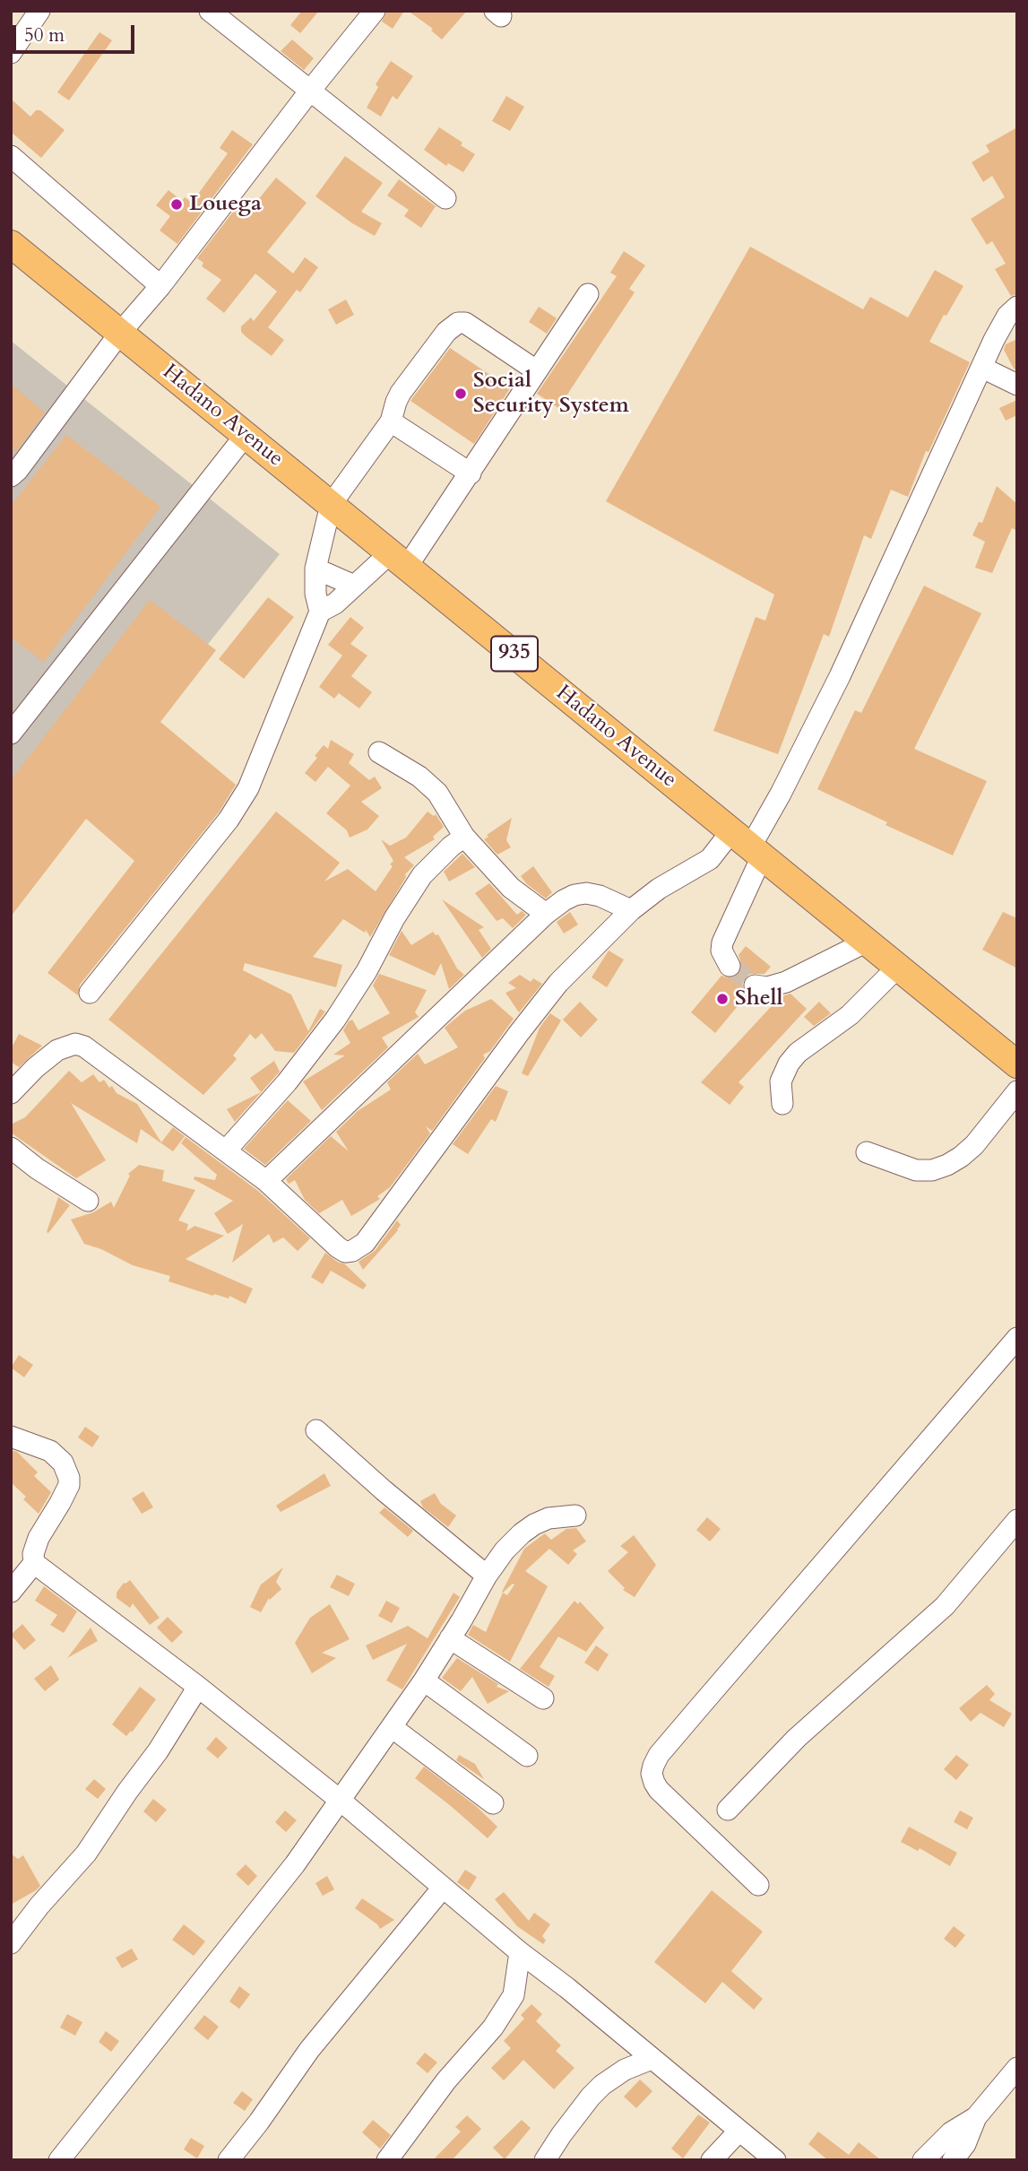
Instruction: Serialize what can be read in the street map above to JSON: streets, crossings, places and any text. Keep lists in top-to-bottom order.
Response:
{
  "streets": {
    "main road": ["Hadano Avenue", "935"]
  },
  "places": ["Louega", "Social Security System", "Shell"],
  "scale_bar": "50 m"
}
